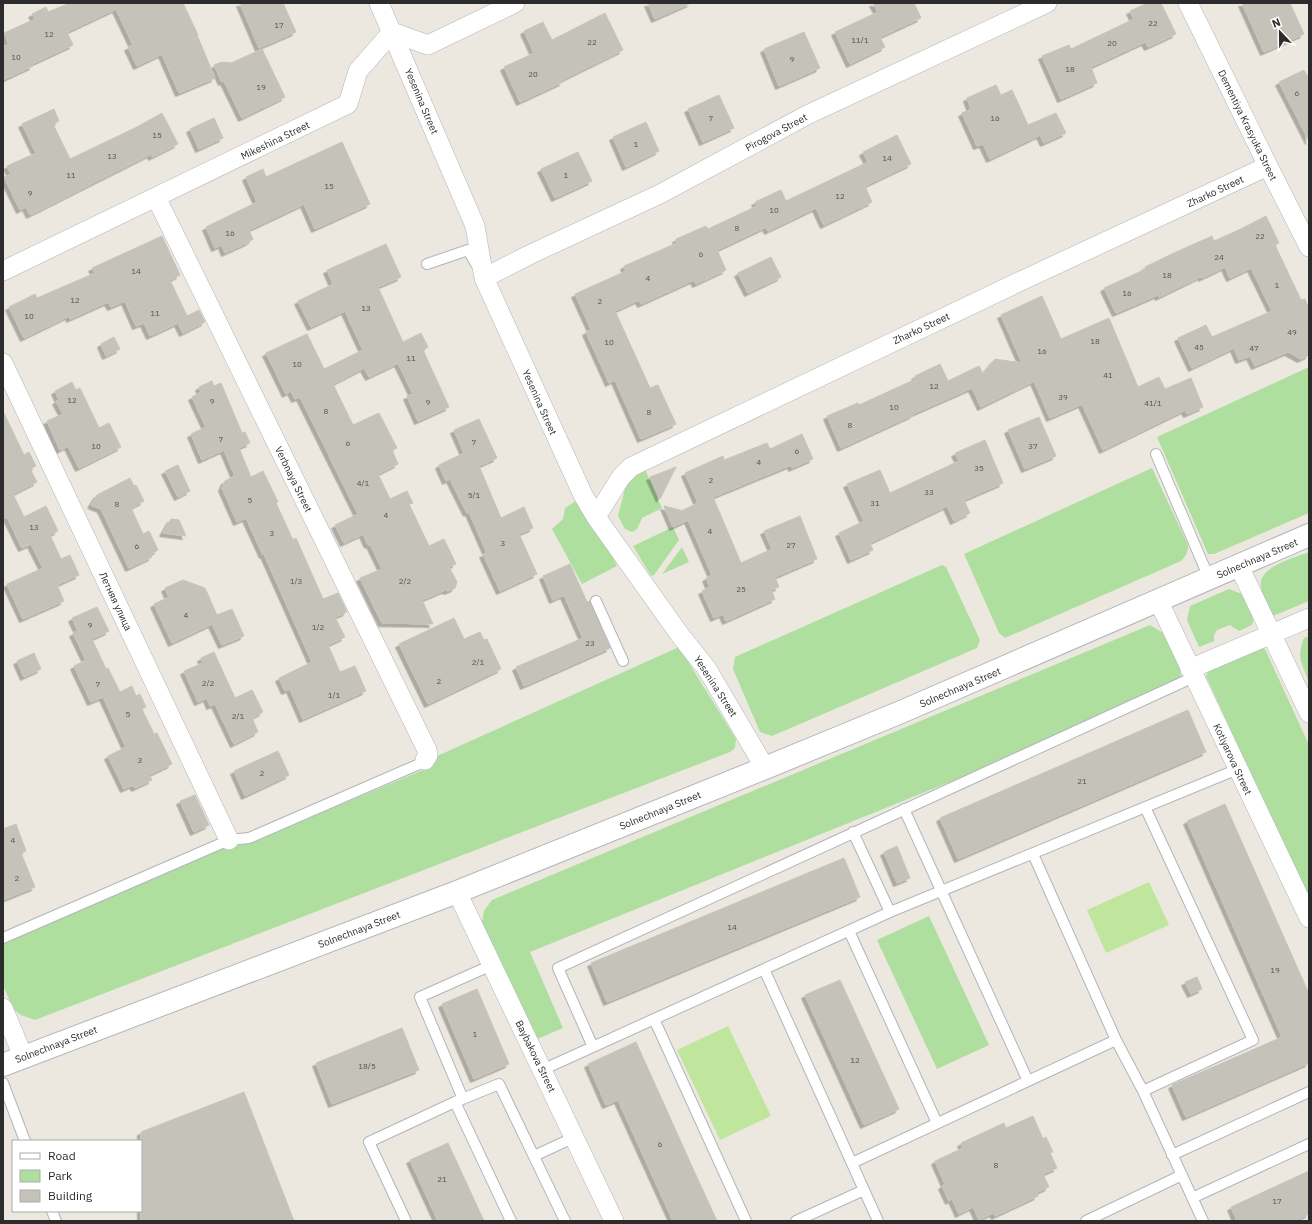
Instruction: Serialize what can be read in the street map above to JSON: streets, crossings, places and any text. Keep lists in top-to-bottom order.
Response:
{
  "streets": {
    "main road": ["Solnechnaya Street"],
    "street": [
      "Yesenina Street",
      "Dementiya Krasyuka Street",
      "Pirogova Street",
      "Mikeshina Street",
      "Zharko Street",
      "Verbnaya Street",
      "Летняя улица",
      "Kotlyarova Street",
      "Baybakova Street"
    ]
  },
  "crossings": [
    ["Yesenina Street", "Pirogova Street"],
    ["Yesenina Street", "Mikeshina Street"],
    ["Yesenina Street", "Zharko Street"],
    ["Yesenina Street", "Solnechnaya Street"],
    ["Dementiya Krasyuka Street", "Zharko Street"],
    ["Mikeshina Street", "Verbnaya Street"],
    ["Solnechnaya Street", "Kotlyarova Street"],
    ["Solnechnaya Street", "Baybakova Street"]
  ],
  "house_numbers": [
    "22",
    "17",
    "12",
    "11/1",
    "22",
    "20",
    "10",
    "9",
    "18",
    "20",
    "19",
    "6",
    "7",
    "16",
    "15",
    "1",
    "13",
    "14",
    "11",
    "1",
    "15",
    "9",
    "12",
    "10",
    "8",
    "16",
    "22",
    "6",
    "24",
    "14",
    "18",
    "4",
    "1",
    "16",
    "12",
    "2",
    "13",
    "11",
    "10",
    "49",
    "18",
    "10",
    "45",
    "47",
    "16",
    "11",
    "10",
    "41",
    "12",
    "39",
    "12",
    "9",
    "9",
    "41/1",
    "10",
    "8",
    "8",
    "8",
    "7",
    "7",
    "6",
    "10",
    "37",
    "6",
    "4",
    "35",
    "2",
    "4/1",
    "33",
    "5/1",
    "5",
    "31",
    "8",
    "4",
    "13",
    "4",
    "3",
    "3",
    "27",
    "6",
    "1/3",
    "2/2",
    "25",
    "4",
    "9",
    "1/2",
    "23",
    "2/1",
    "2",
    "2/2",
    "7",
    "1/1",
    "5",
    "2/1",
    "3",
    "2",
    "21",
    "4",
    "2",
    "14",
    "19",
    "1",
    "12",
    "18/5",
    "6",
    "8",
    "21",
    "17"
  ],
  "legend": ["Road", "Park", "Building"],
  "north": "top"
}
